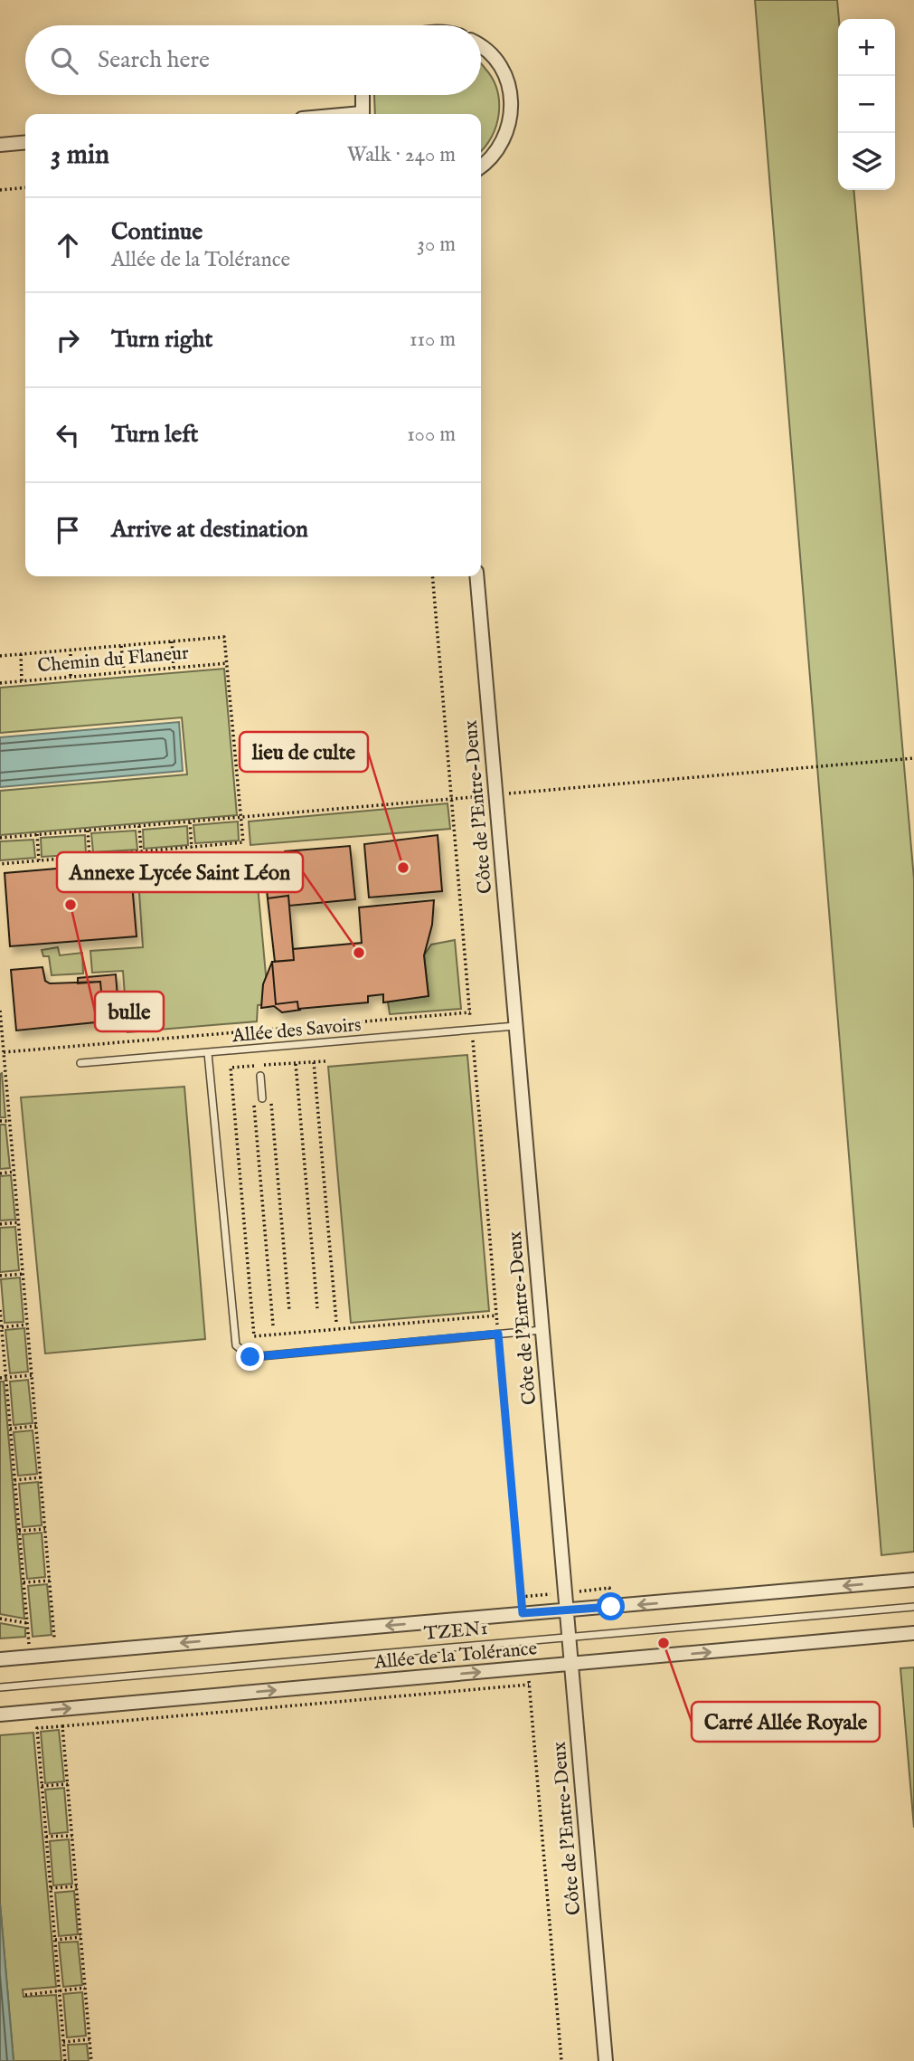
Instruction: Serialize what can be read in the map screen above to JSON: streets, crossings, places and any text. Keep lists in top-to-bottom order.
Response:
{
  "streets": {
    "street": ["Côte de l'Entre-Deux", "Allée de la Tolérance"],
    "lane": ["Allée des Savoirs", "TZEN1"],
    "path": ["Chemin du Flaneur"]
  },
  "crossings": [
    ["Côte de l'Entre-Deux", "Allée des Savoirs"],
    ["Côte de l'Entre-Deux", "TZEN1"],
    ["Côte de l'Entre-Deux", "Allée de la Tolérance"]
  ],
  "places": [
    "lieu de culte",
    "bulle",
    "Annexe Lycée Saint Léon",
    "Carré Allée Royale"
  ],
  "page": {
    "map_buttons": ["+", "−"],
    "search": "Search here",
    "heading": ["3 min", "Walk · 240 m"],
    "list": [
      ["Continue", "Allée de la Tolérance", "30 m"],
      ["Turn right", "110 m"],
      ["Turn left", "100 m"],
      "Arrive at destination"
    ]
  }
}
